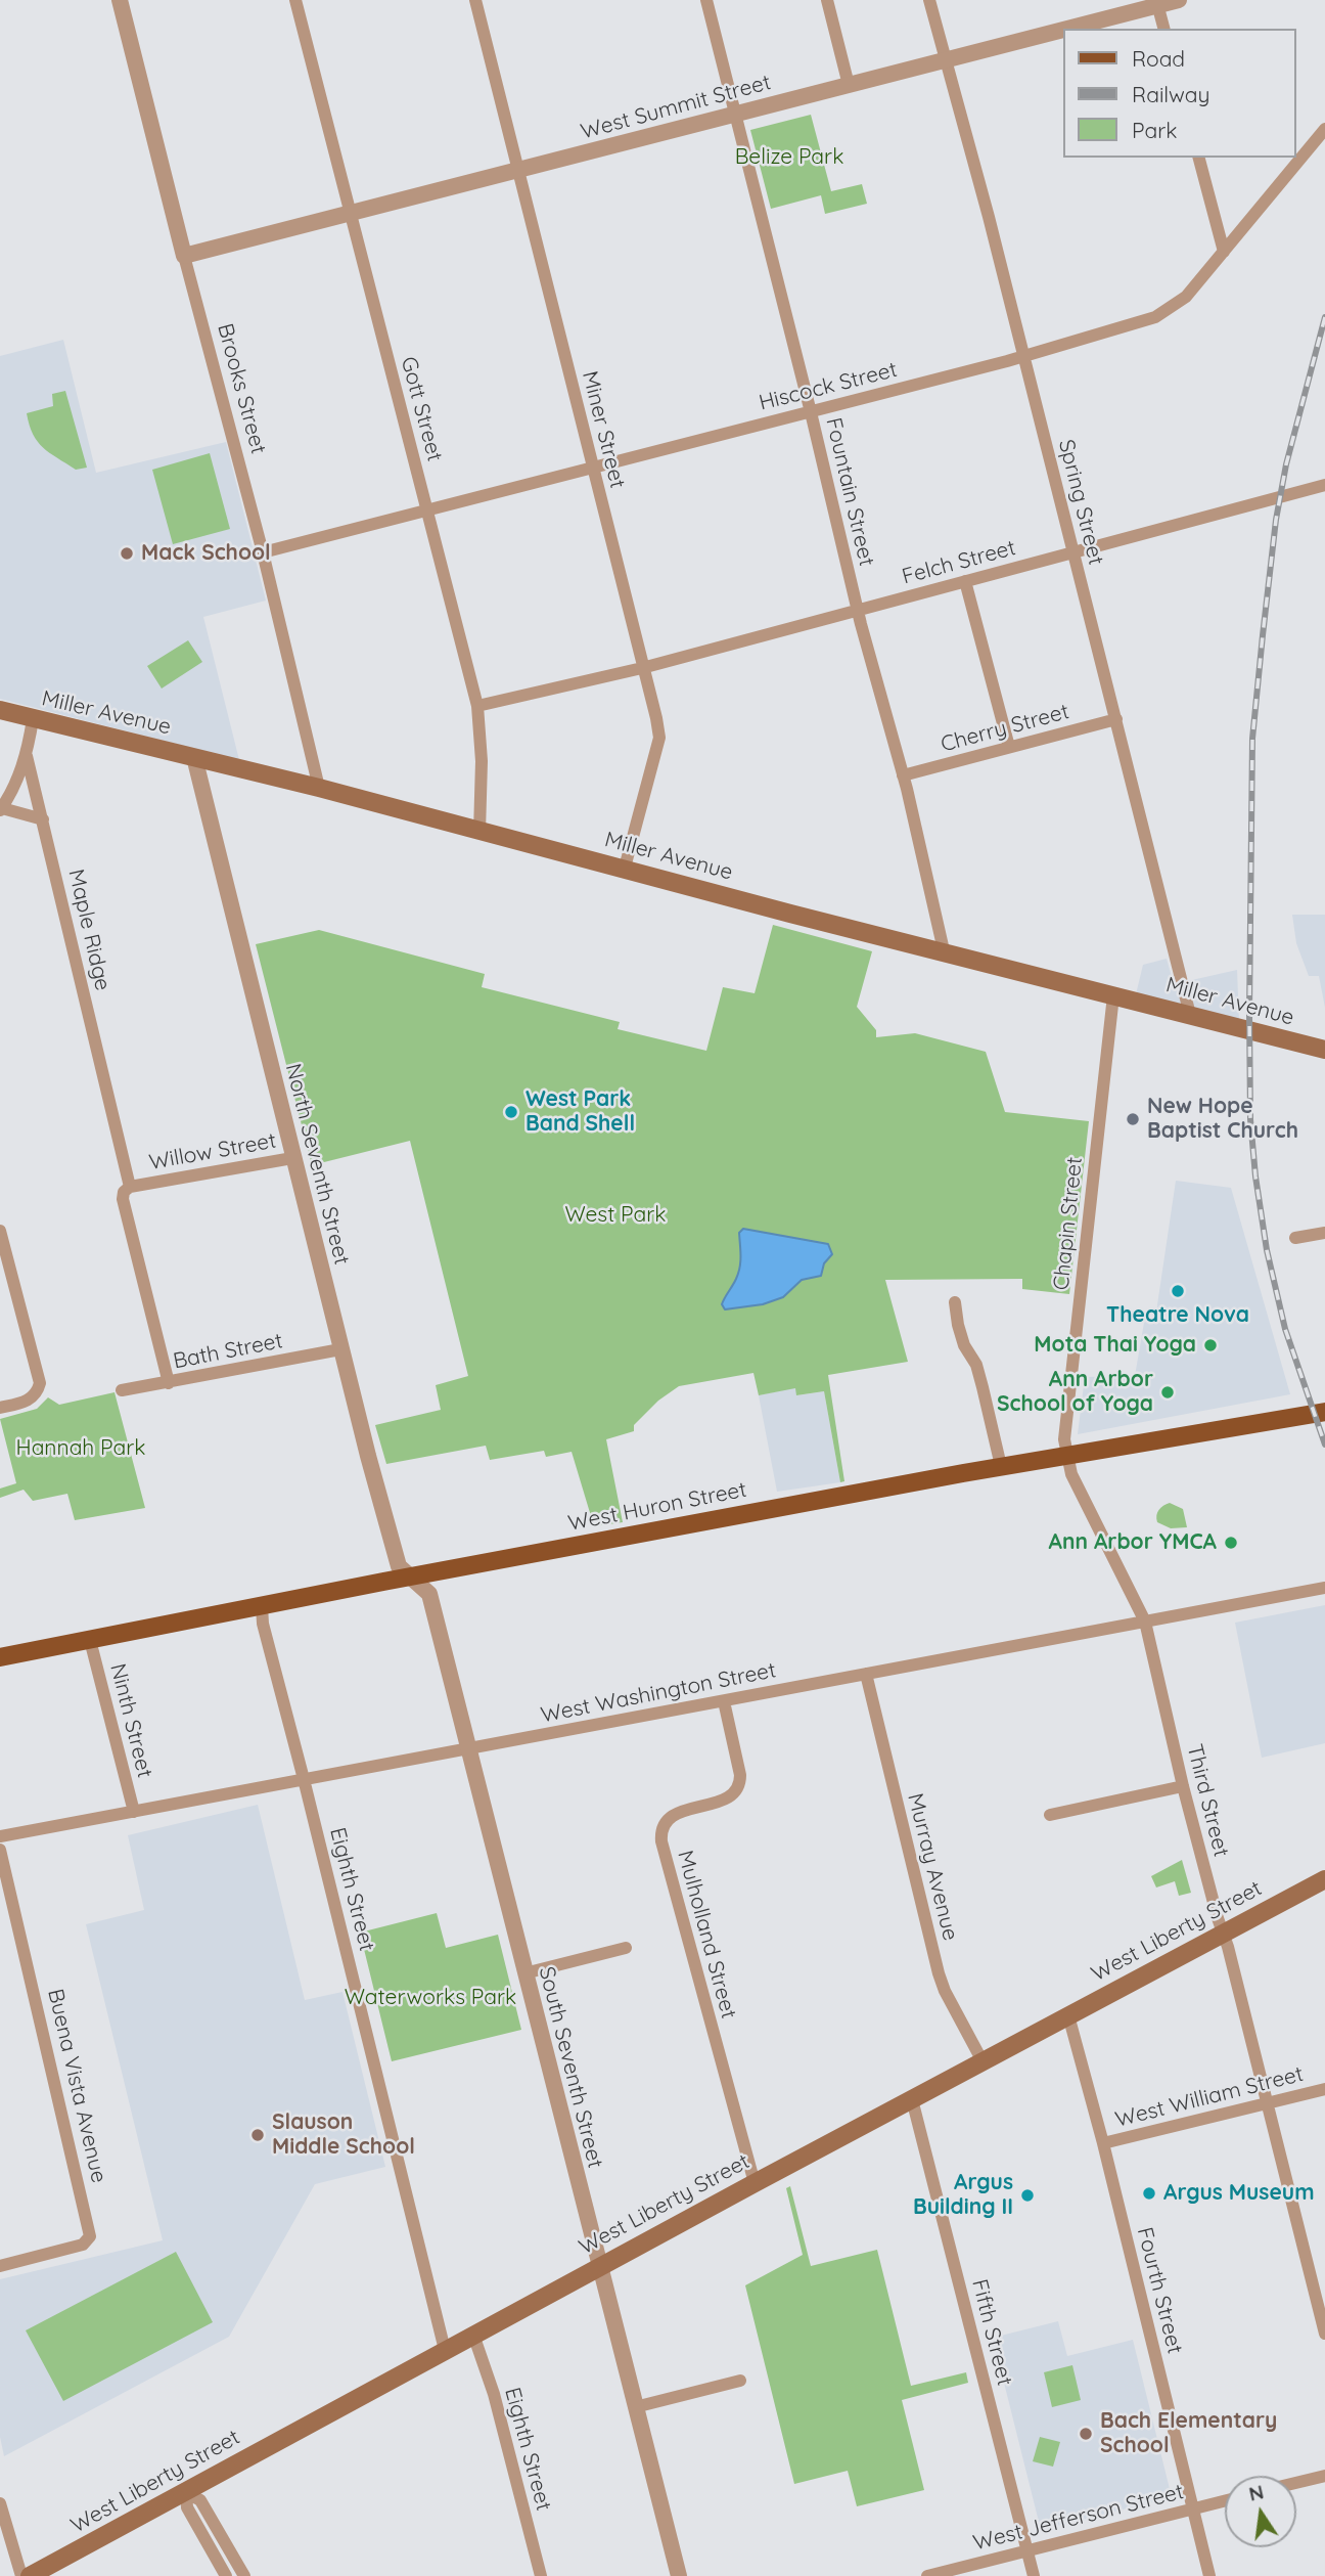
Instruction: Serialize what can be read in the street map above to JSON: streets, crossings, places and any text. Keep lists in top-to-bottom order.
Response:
{
  "streets": {
    "main road": ["Miller Avenue", "West Huron Street", "West Liberty Street"],
    "street": [
      "West Summit Street",
      "Hiscock Street",
      "Brooks Street",
      "Gott Street",
      "Miner Street",
      "Fountain Street",
      "Spring Street",
      "Felch Street",
      "Cherry Street",
      "Maple Ridge",
      "Willow Street",
      "North Seventh Street",
      "Chapin Street",
      "Bath Street",
      "West Washington Street",
      "Ninth Street",
      "Third Street",
      "Murray Avenue",
      "Eighth Street",
      "Mulholland Street",
      "South Seventh Street",
      "Buena Vista Avenue",
      "West William Street",
      "Fourth Street",
      "Fifth Street",
      "West Jefferson Street"
    ]
  },
  "crossings": [
    ["West Summit Street", "Brooks Street"],
    ["West Summit Street", "Gott Street"],
    ["West Summit Street", "Miner Street"],
    ["West Summit Street", "Fountain Street"],
    ["West Summit Street", "Spring Street"],
    ["Hiscock Street", "Brooks Street"],
    ["Hiscock Street", "Gott Street"],
    ["Hiscock Street", "Miner Street"],
    ["Hiscock Street", "Fountain Street"],
    ["Hiscock Street", "Spring Street"],
    ["Brooks Street", "Miller Avenue"],
    ["Gott Street", "Felch Street"],
    ["Gott Street", "Miller Avenue"],
    ["Miner Street", "Felch Street"],
    ["Miner Street", "Miller Avenue"],
    ["Fountain Street", "Felch Street"],
    ["Fountain Street", "Miller Avenue"],
    ["Fountain Street", "Cherry Street"],
    ["Spring Street", "Felch Street"],
    ["Spring Street", "Miller Avenue"],
    ["Spring Street", "Cherry Street"],
    ["Miller Avenue", "North Seventh Street"],
    ["Miller Avenue", "Chapin Street"],
    ["Maple Ridge", "Willow Street"],
    ["Willow Street", "North Seventh Street"],
    ["North Seventh Street", "Bath Street"],
    ["North Seventh Street", "West Huron Street"],
    ["North Seventh Street", "South Seventh Street"],
    ["Chapin Street", "West Huron Street"],
    ["Chapin Street", "Third Street"],
    ["West Huron Street", "Ninth Street"],
    ["West Huron Street", "Third Street"],
    ["West Huron Street", "Eighth Street"],
    ["West Huron Street", "South Seventh Street"],
    ["West Washington Street", "Ninth Street"],
    ["West Washington Street", "Third Street"],
    ["West Washington Street", "Murray Avenue"],
    ["West Washington Street", "Eighth Street"],
    ["West Washington Street", "Mulholland Street"],
    ["West Washington Street", "South Seventh Street"],
    ["Third Street", "West Liberty Street"],
    ["Third Street", "West William Street"],
    ["Murray Avenue", "West Liberty Street"],
    ["Eighth Street", "West Liberty Street"],
    ["West Liberty Street", "Mulholland Street"],
    ["West Liberty Street", "South Seventh Street"],
    ["West Liberty Street", "Fourth Street"],
    ["West Liberty Street", "Fifth Street"],
    ["West William Street", "Fourth Street"],
    ["Fourth Street", "West Jefferson Street"],
    ["Fifth Street", "West Jefferson Street"]
  ],
  "parks": [
    "Belize Park",
    "West Park",
    "Hannah Park",
    "Waterworks Park"
  ],
  "places": [
    "Mack School",
    "West Park Band Shell",
    "New Hope Baptist Church",
    "Theatre Nova",
    "Mota Thai Yoga",
    "Ann Arbor School of Yoga",
    "Ann Arbor YMCA",
    "Slauson Middle School",
    "Argus Museum",
    "Argus Building II",
    "Bach Elementary School"
  ],
  "legend": ["Road", "Railway", "Park"],
  "north": "top"
}
